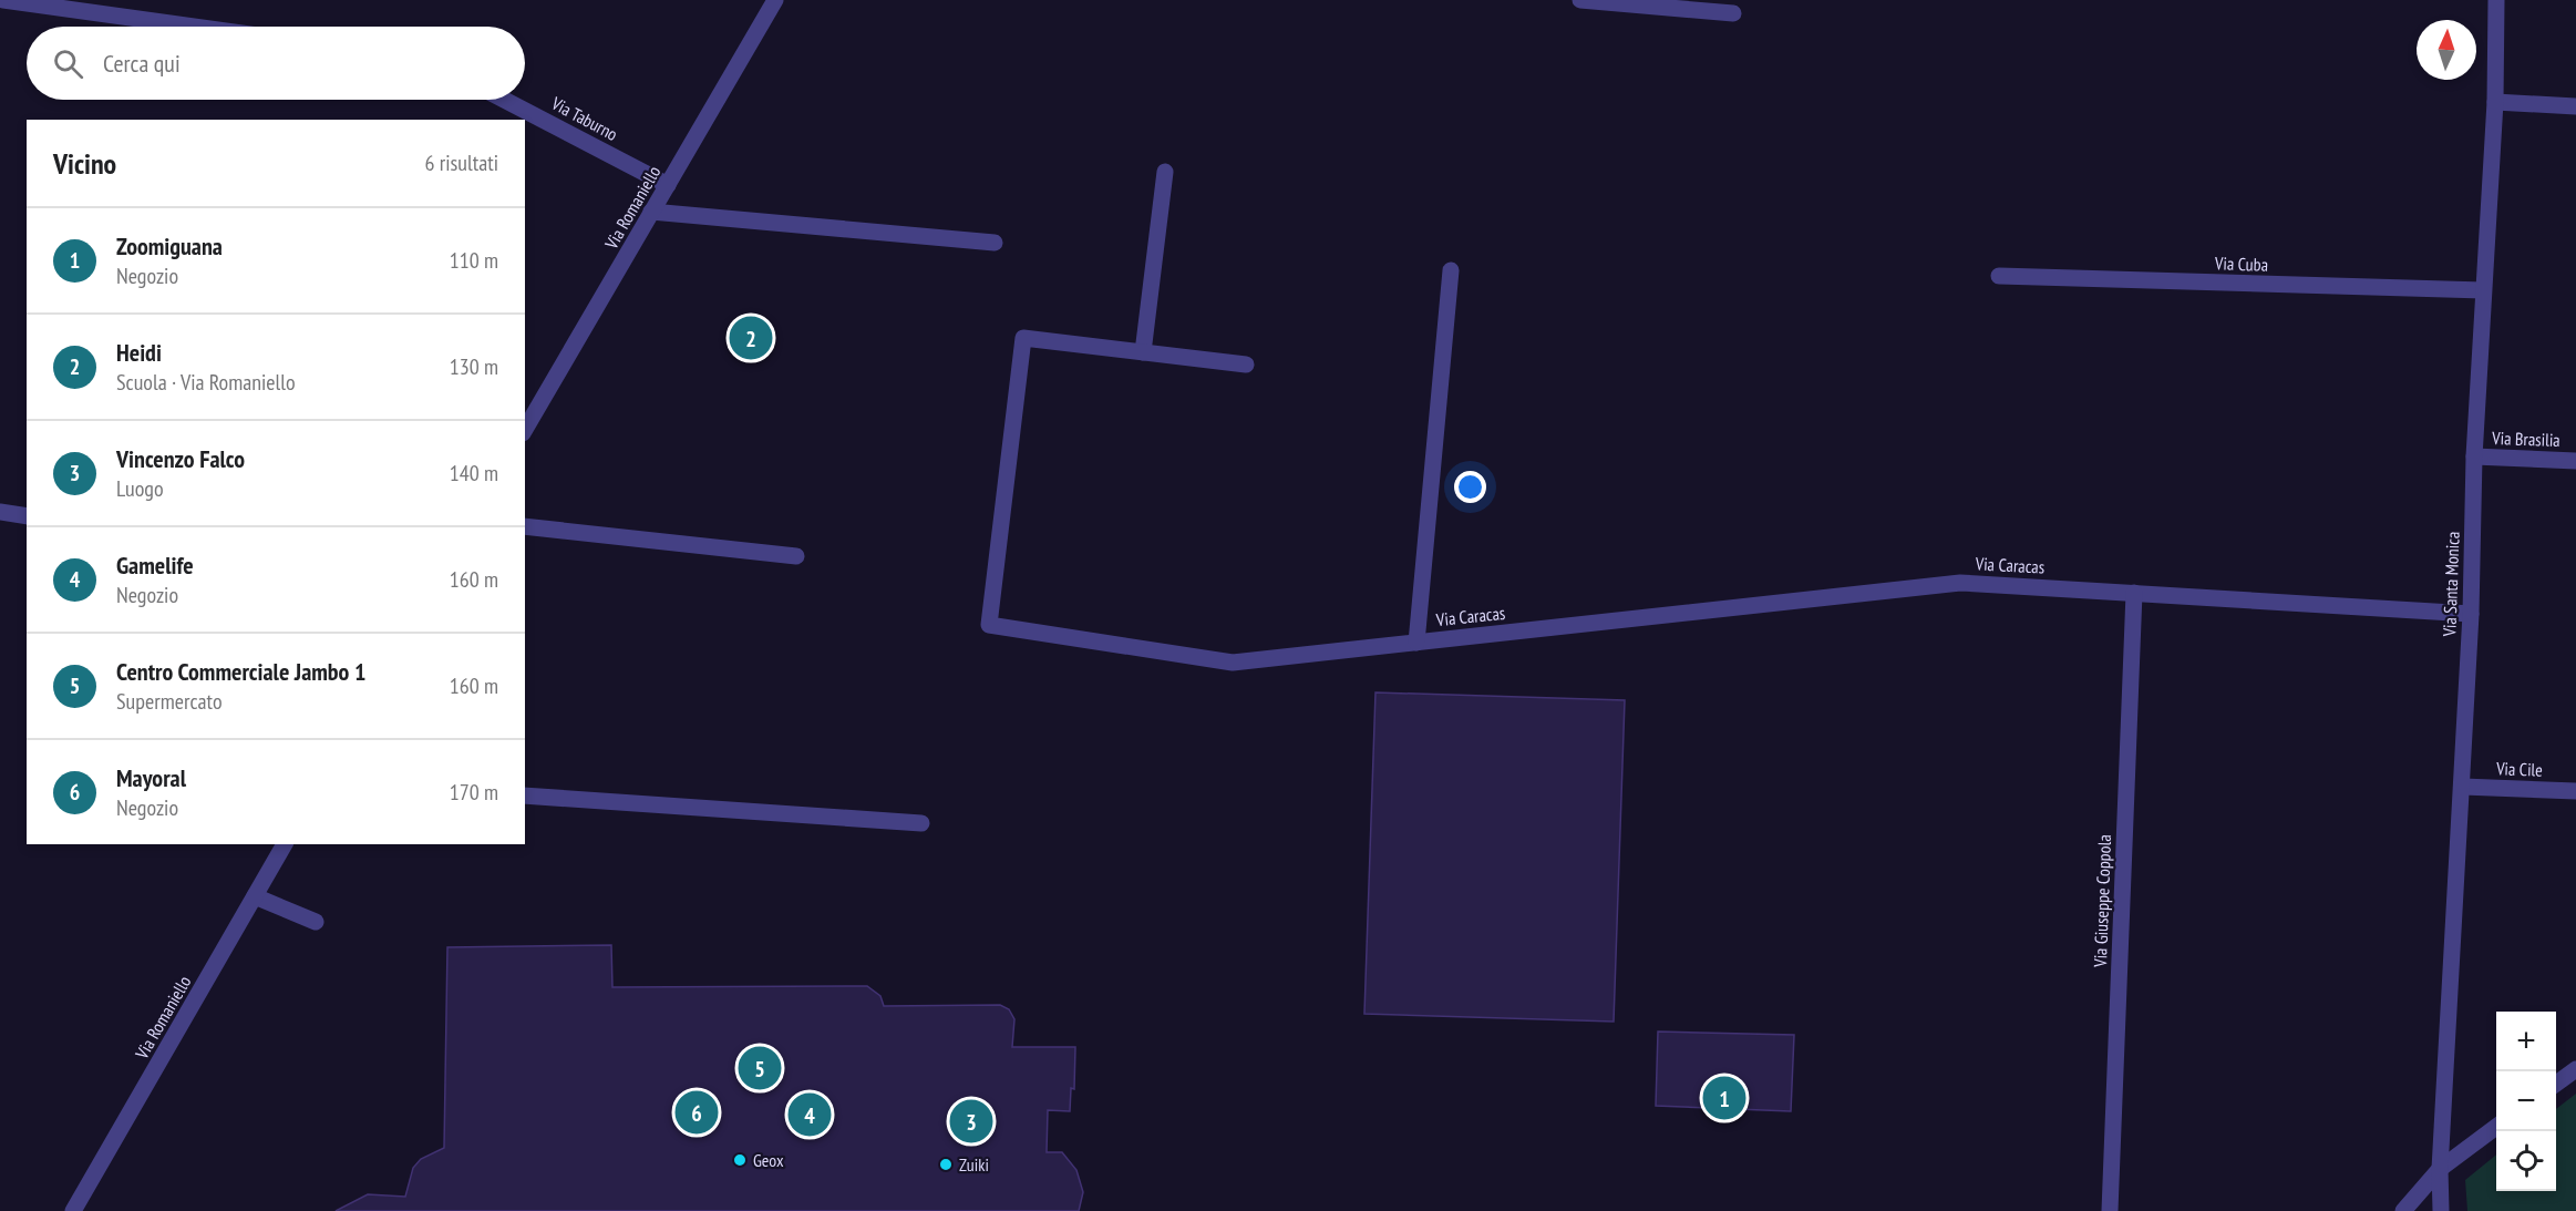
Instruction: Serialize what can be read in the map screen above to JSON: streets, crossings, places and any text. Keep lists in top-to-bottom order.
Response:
{
  "streets": {
    "street": [
      "Via Taburno",
      "Via Romaniello",
      "Via Cuba",
      "Via Brasilia",
      "Via Caracas",
      "Via Santa Monica",
      "Via Cile",
      "Via Giuseppe Coppola"
    ]
  },
  "crossings": [
    ["Via Taburno", "Via Romaniello"],
    ["Via Cuba", "Via Santa Monica"],
    ["Via Brasilia", "Via Santa Monica"],
    ["Via Caracas", "Via Santa Monica"],
    ["Via Caracas", "Via Giuseppe Coppola"],
    ["Via Santa Monica", "Via Cile"]
  ],
  "places": ["Geox", "Zuiki"],
  "north": "top",
  "page": {
    "search": "Cerca qui",
    "heading": ["Vicino", "6 risultati"],
    "list": [
      {
        "mark": "1",
        "name": "Zoomiguana",
        "note": "Negozio",
        "value": "110 m"
      },
      {
        "mark": "2",
        "name": "Heidi",
        "note": "Scuola · Via Romaniello",
        "value": "130 m"
      },
      {
        "mark": "3",
        "name": "Vincenzo Falco",
        "note": "Luogo",
        "value": "140 m"
      },
      {
        "mark": "4",
        "name": "Gamelife",
        "note": "Negozio",
        "value": "160 m"
      },
      {
        "mark": "5",
        "name": "Centro Commerciale Jambo 1",
        "note": "Supermercato",
        "value": "160 m"
      },
      {
        "mark": "6",
        "name": "Mayoral",
        "note": "Negozio",
        "value": "170 m"
      }
    ],
    "pins": [
      "2",
      "5",
      "1",
      "6",
      "4",
      "3"
    ],
    "map_buttons": ["+", "−"]
  }
}
